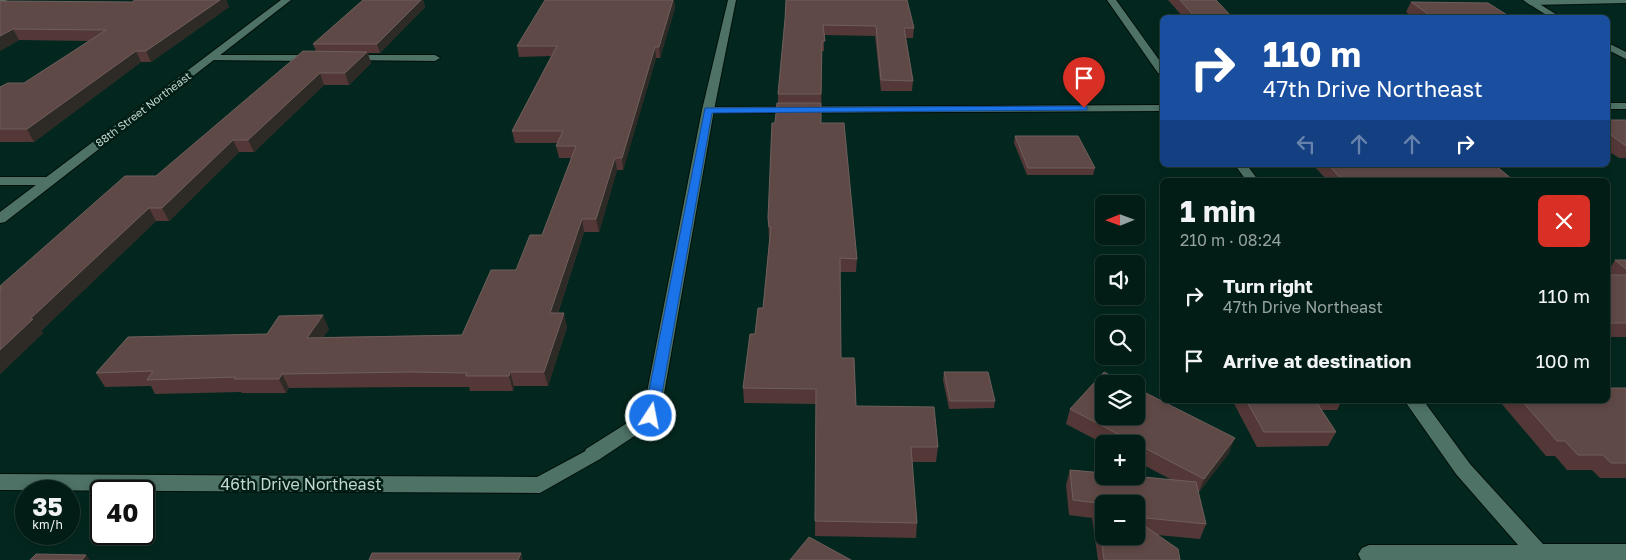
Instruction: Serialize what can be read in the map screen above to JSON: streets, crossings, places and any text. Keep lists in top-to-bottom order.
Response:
{
  "streets": {
    "street": ["88th Street Northeast", "46th Drive Northeast"]
  },
  "north": "left",
  "page": {
    "turn": ["110 m", "47th Drive Northeast"],
    "heading": ["1 min", "210 m · 08:24"],
    "map_buttons": ["+", "−"],
    "list": [
      {
        "name": "Turn right",
        "note": "47th Drive Northeast",
        "value": "110 m"
      },
      {
        "name": "Arrive at destination",
        "value": "100 m"
      }
    ],
    "speed": "35 km/h",
    "limit": "40"
  }
}
